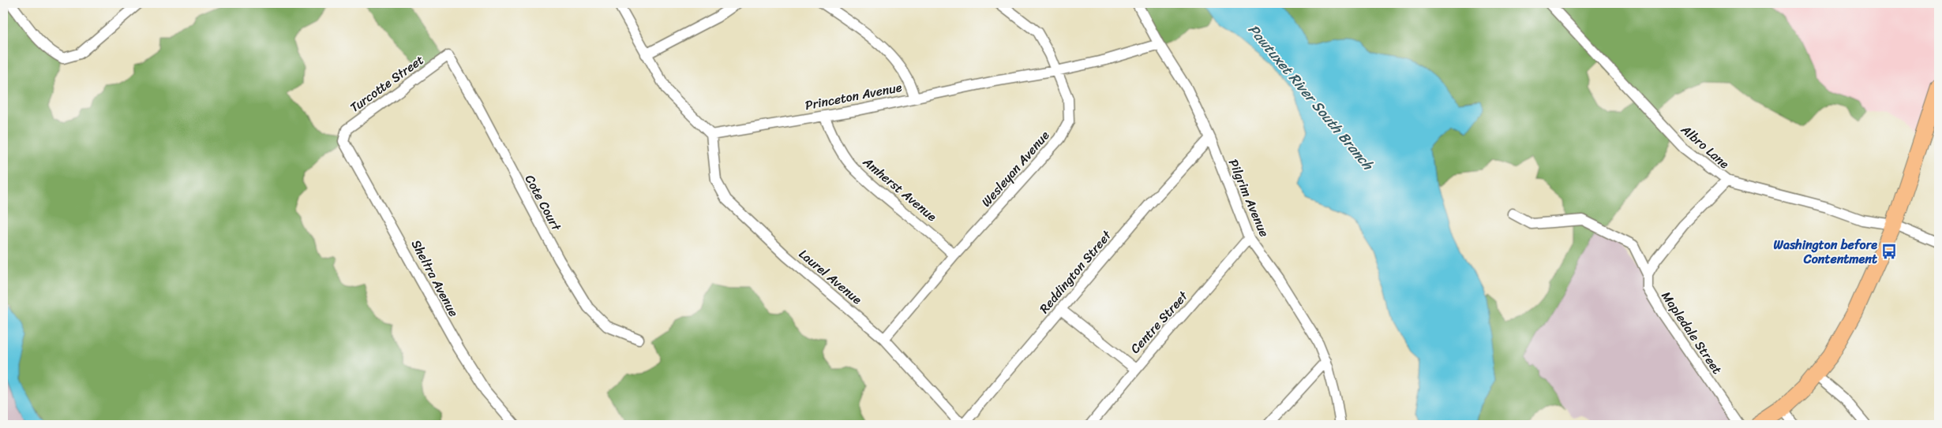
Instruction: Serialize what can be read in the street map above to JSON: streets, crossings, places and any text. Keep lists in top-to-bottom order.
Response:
{
  "streets": {
    "street": [
      "Turcotte Street",
      "Princeton Avenue",
      "Albro Lane",
      "Wesleyan Avenue",
      "Amherst Avenue",
      "Pilgrim Avenue",
      "Cote Court",
      "Reddington Street",
      "Laurel Avenue",
      "Sheltra Avenue",
      "Centre Street",
      "Mapledale Street"
    ]
  },
  "crossings": [
    ["Turcotte Street", "Cote Court"],
    ["Turcotte Street", "Sheltra Avenue"],
    ["Princeton Avenue", "Wesleyan Avenue"],
    ["Princeton Avenue", "Amherst Avenue"],
    ["Princeton Avenue", "Pilgrim Avenue"],
    ["Princeton Avenue", "Laurel Avenue"],
    ["Wesleyan Avenue", "Amherst Avenue"],
    ["Wesleyan Avenue", "Laurel Avenue"],
    ["Pilgrim Avenue", "Reddington Street"],
    ["Pilgrim Avenue", "Centre Street"],
    ["Reddington Street", "Laurel Avenue"]
  ],
  "water": ["Pawtuxet River South Branch"],
  "places": {
    "bus stop": ["Washington before Contentment"]
  }
}
